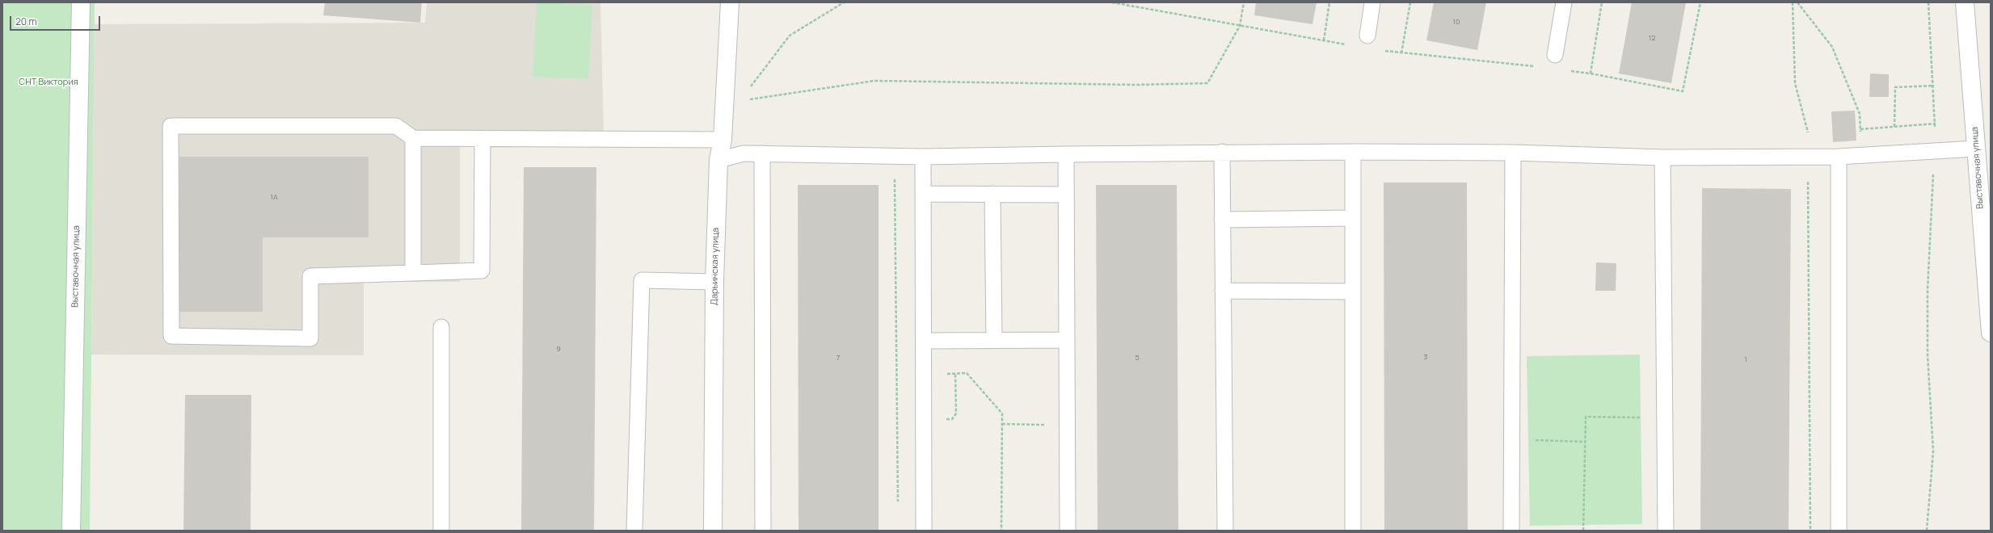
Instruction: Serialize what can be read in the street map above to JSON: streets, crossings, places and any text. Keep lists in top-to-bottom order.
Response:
{
  "streets": {
    "street": ["Выставочная улица", "Дарьинская улица"]
  },
  "parks": ["СНТ Виктория"],
  "house_numbers": [
    "10",
    "12",
    "1А",
    "9",
    "3",
    "7",
    "5",
    "1"
  ],
  "scale_bar": "20 m"
}
